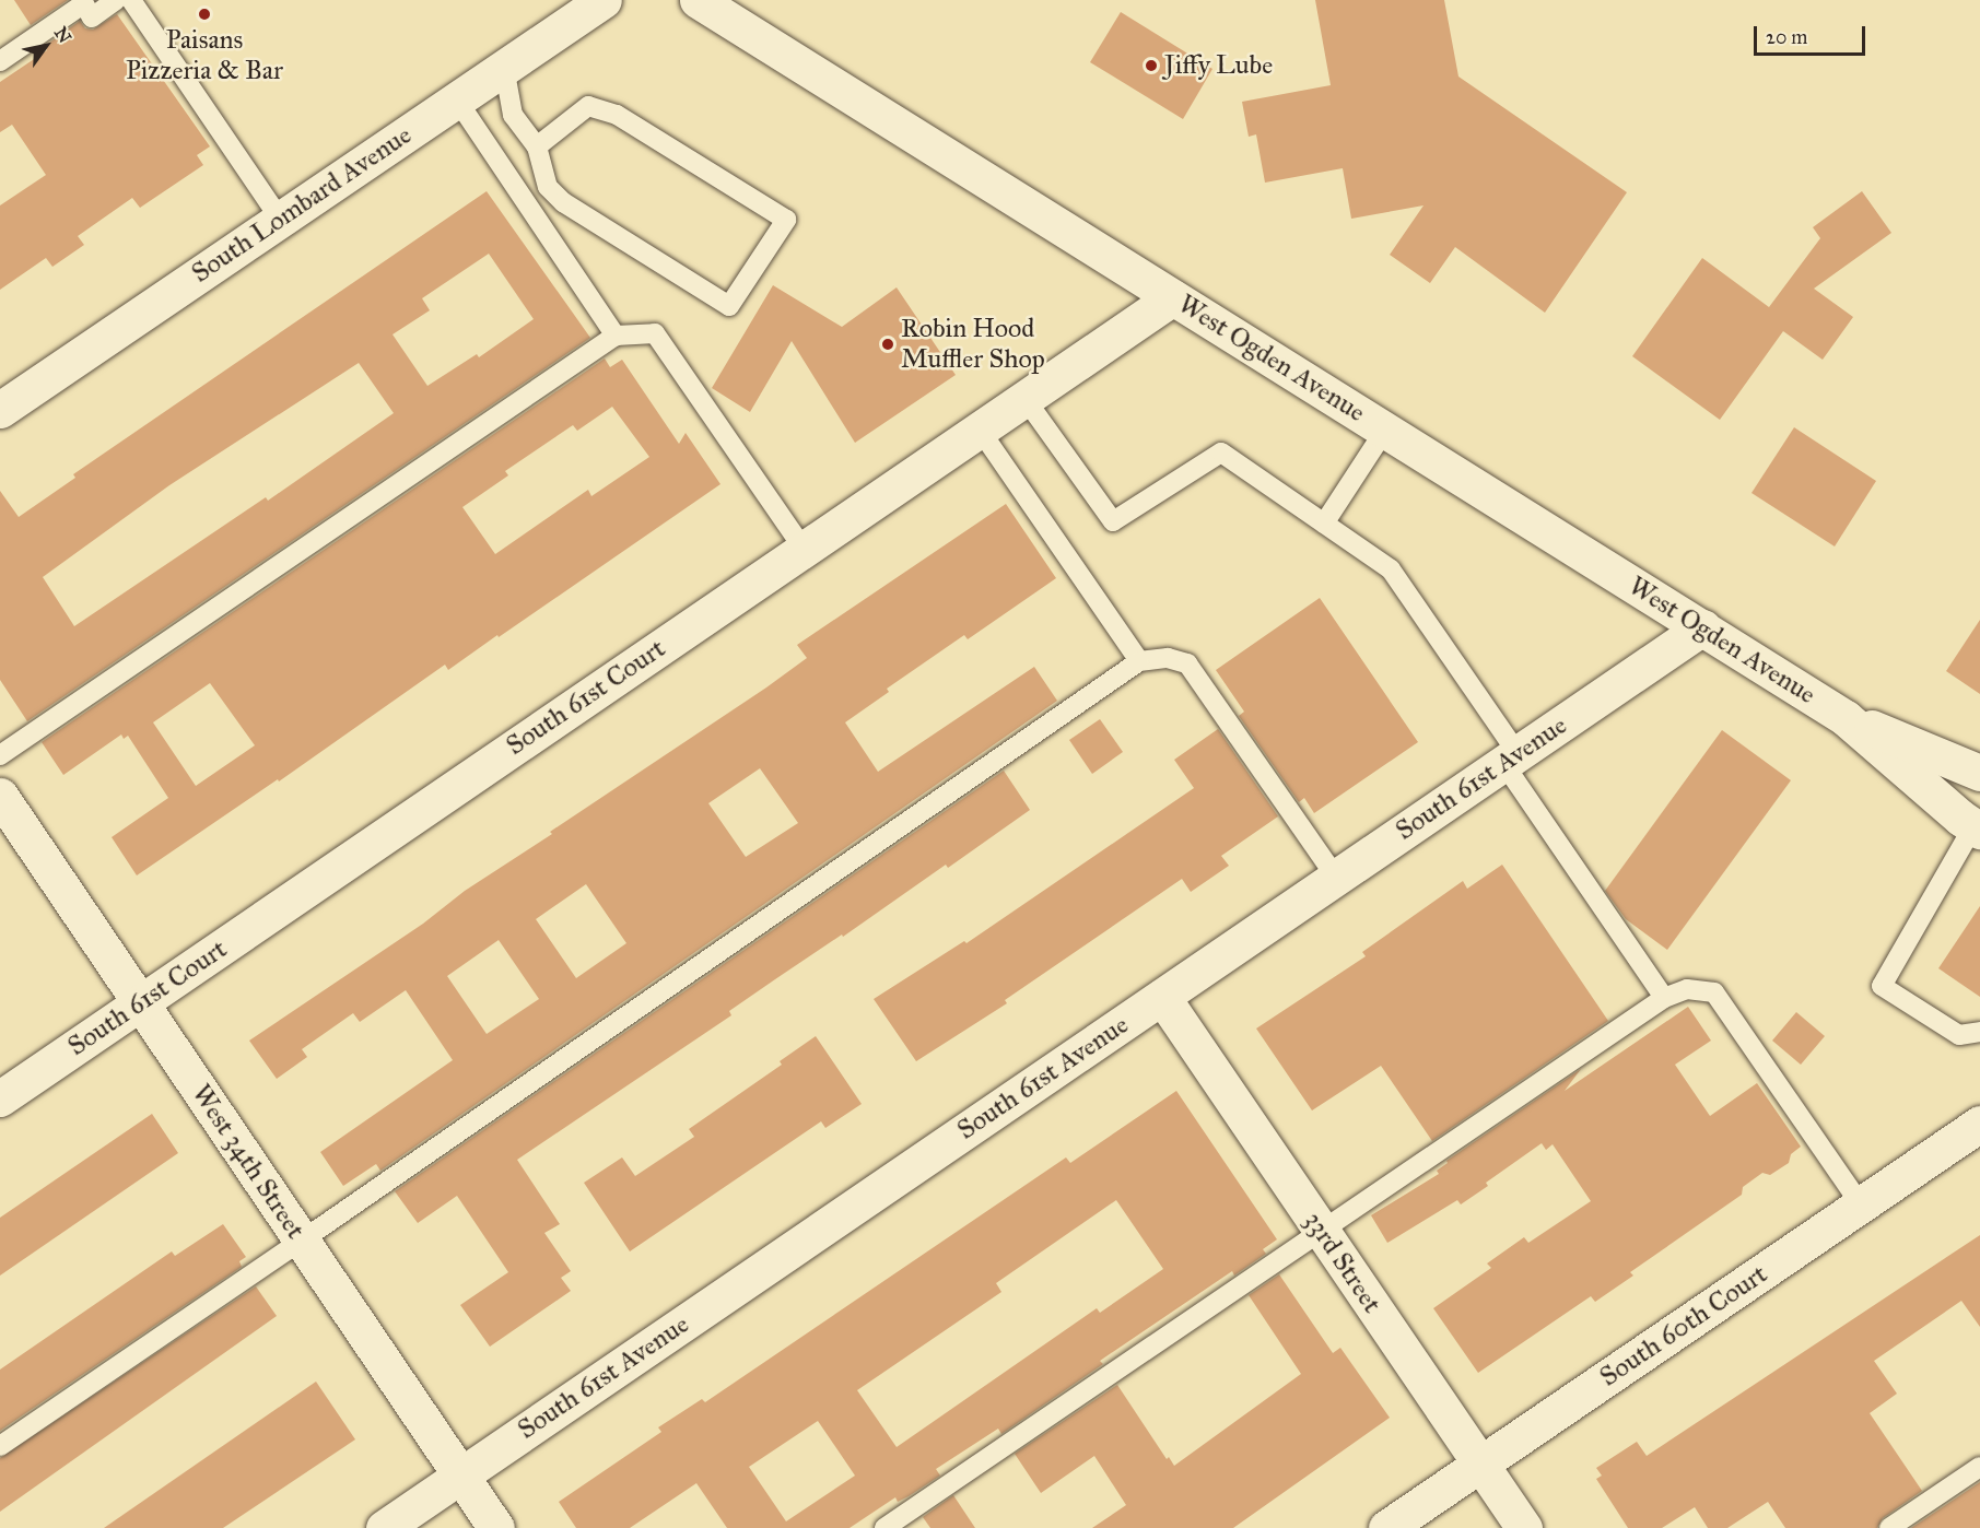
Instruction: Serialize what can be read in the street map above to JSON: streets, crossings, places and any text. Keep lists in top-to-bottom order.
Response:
{
  "streets": {
    "street": [
      "South Lombard Avenue",
      "West Ogden Avenue",
      "South 61st Court",
      "South 61st Avenue",
      "West 34th Street",
      "33rd Street",
      "South 60th Court"
    ]
  },
  "crossings": [
    ["West Ogden Avenue", "South 61st Court"],
    ["West Ogden Avenue", "South 61st Avenue"],
    ["South 61st Court", "West 34th Street"],
    ["South 61st Avenue", "West 34th Street"],
    ["South 61st Avenue", "33rd Street"],
    ["33rd Street", "South 60th Court"]
  ],
  "places": ["Paisans Pizzeria & Bar", "Jiffy Lube", "Robin Hood Muffler Shop"],
  "scale_bar": "20 m",
  "north": "top right"
}
